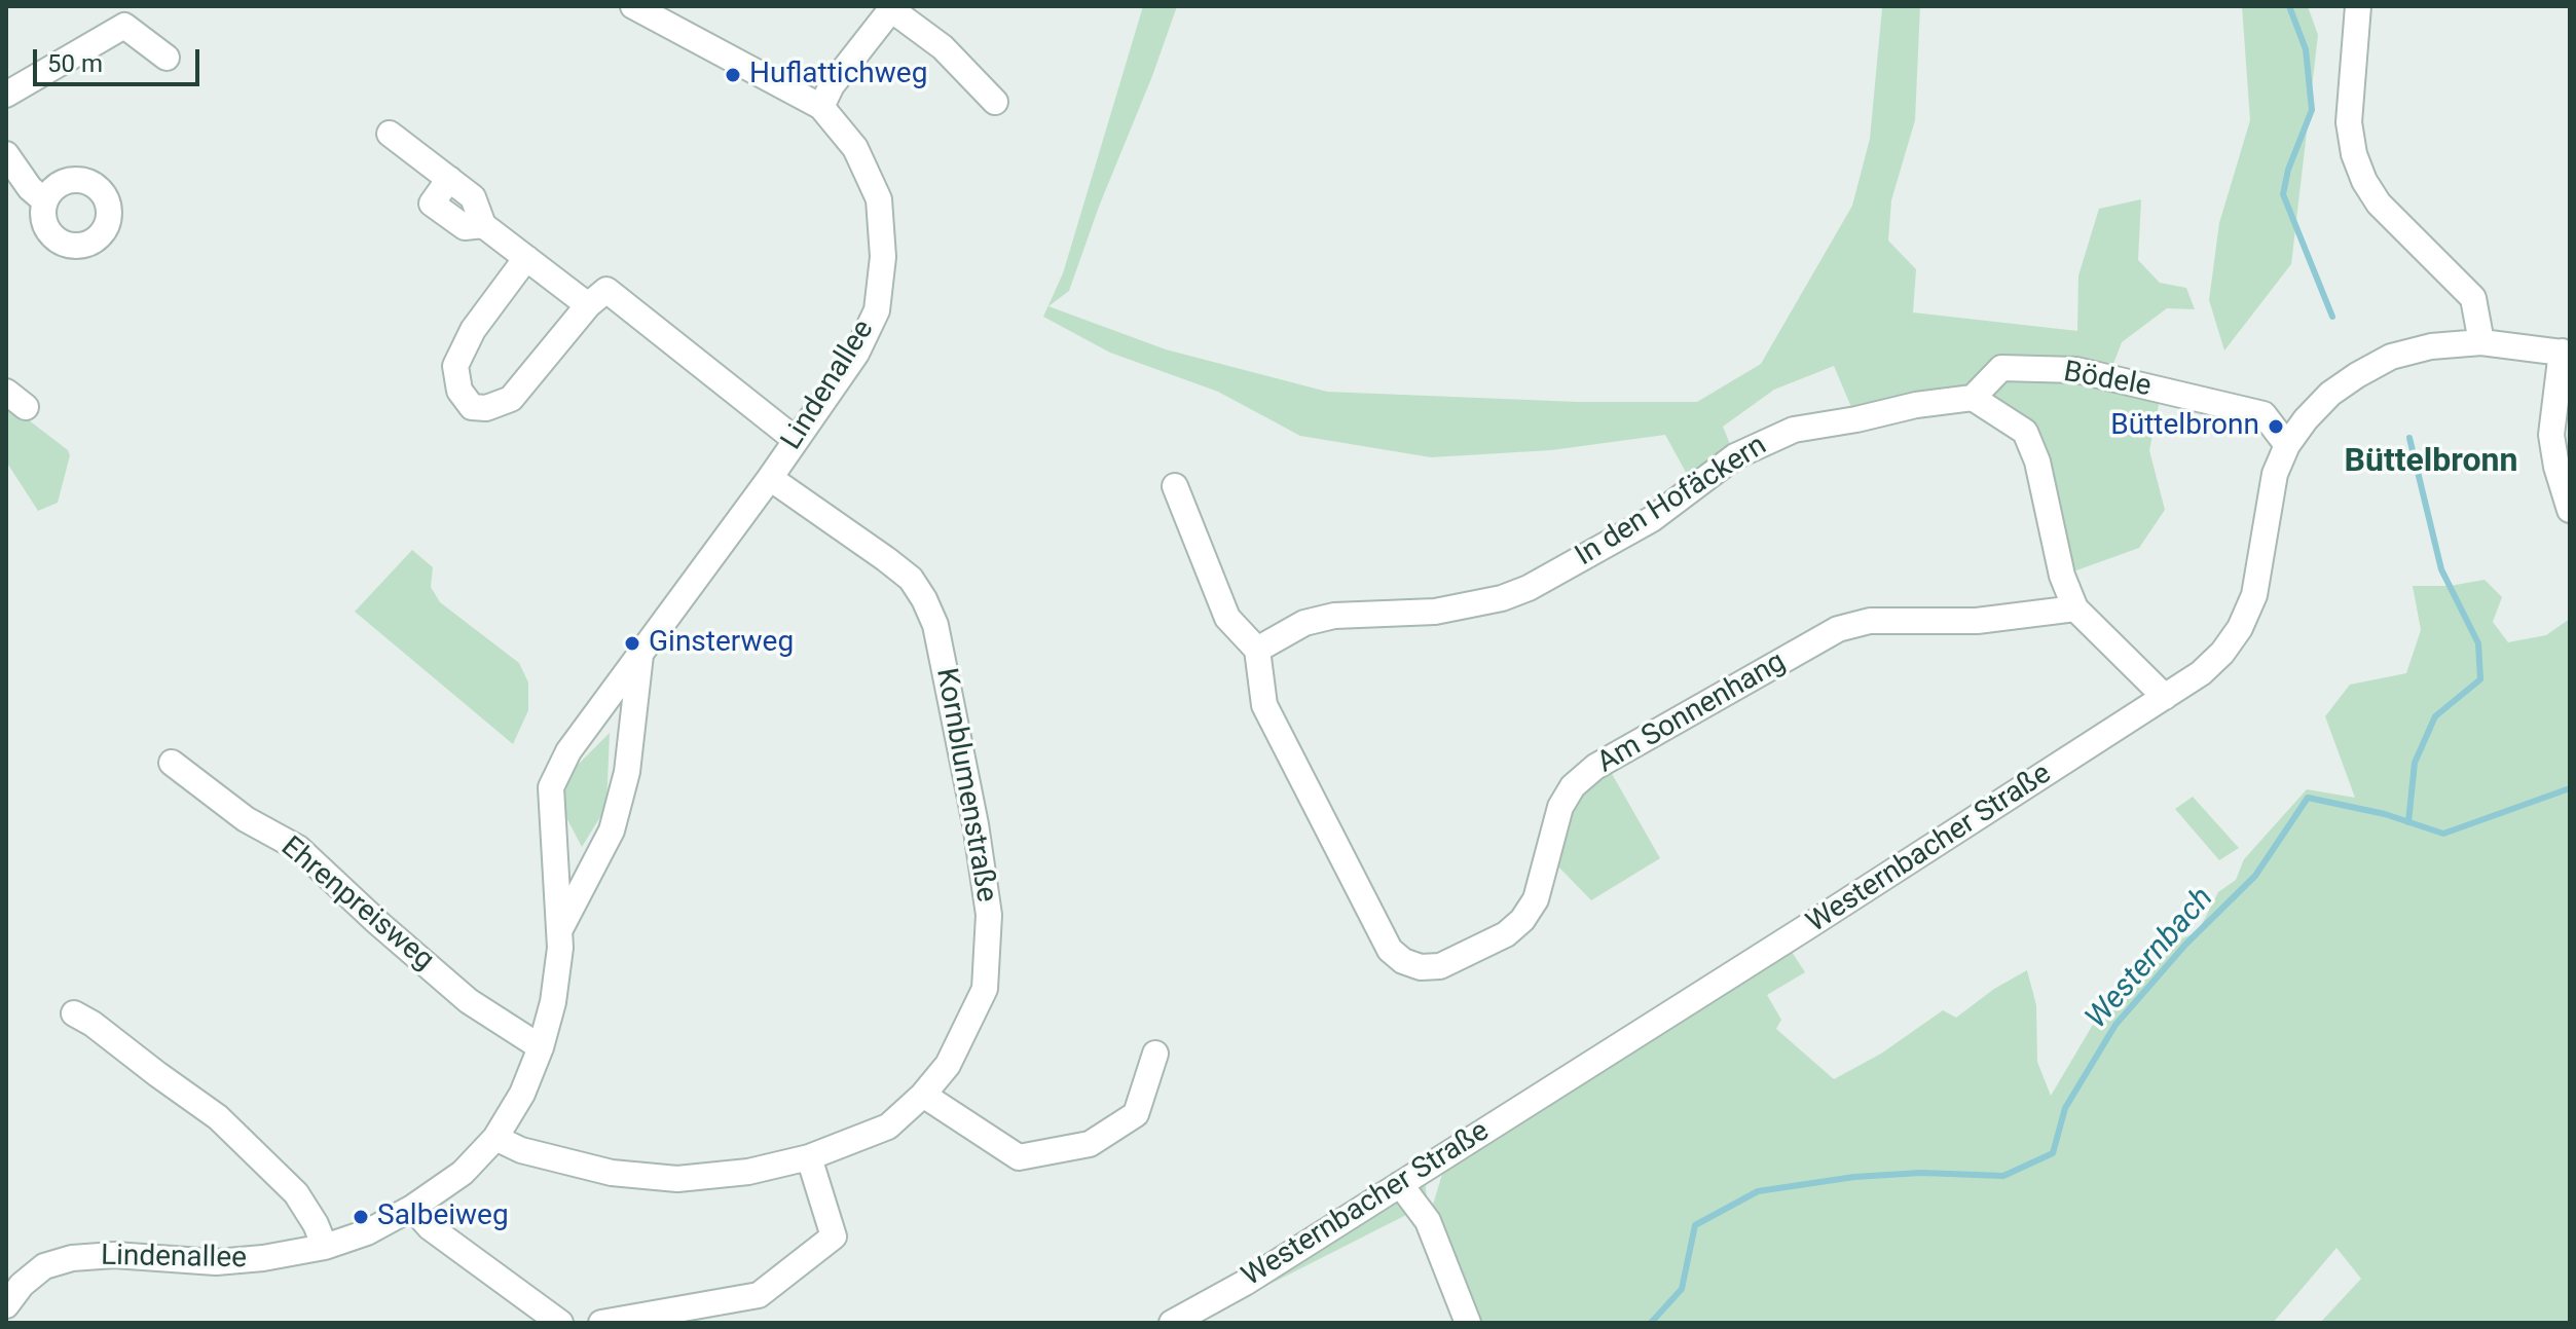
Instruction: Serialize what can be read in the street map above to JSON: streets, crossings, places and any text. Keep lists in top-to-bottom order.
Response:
{
  "streets": {
    "street": [
      "Bödele",
      "Lindenallee",
      "In den Hofäckern",
      "Am Sonnenhang",
      "Kornblumenstraße",
      "Westernbacher Straße",
      "Ehrenpreisweg"
    ]
  },
  "crossings": [
    ["Bödele", "In den Hofäckern"],
    ["Bödele", "Westernbacher Straße"],
    ["Lindenallee", "Kornblumenstraße"],
    ["Lindenallee", "Ehrenpreisweg"],
    ["In den Hofäckern", "Am Sonnenhang"]
  ],
  "districts": ["Büttelbronn"],
  "water": ["Westernbach"],
  "places": [
    "Huflattichweg",
    "Büttelbronn",
    "Ginsterweg",
    "Salbeiweg"
  ],
  "scale_bar": "50 m"
}
